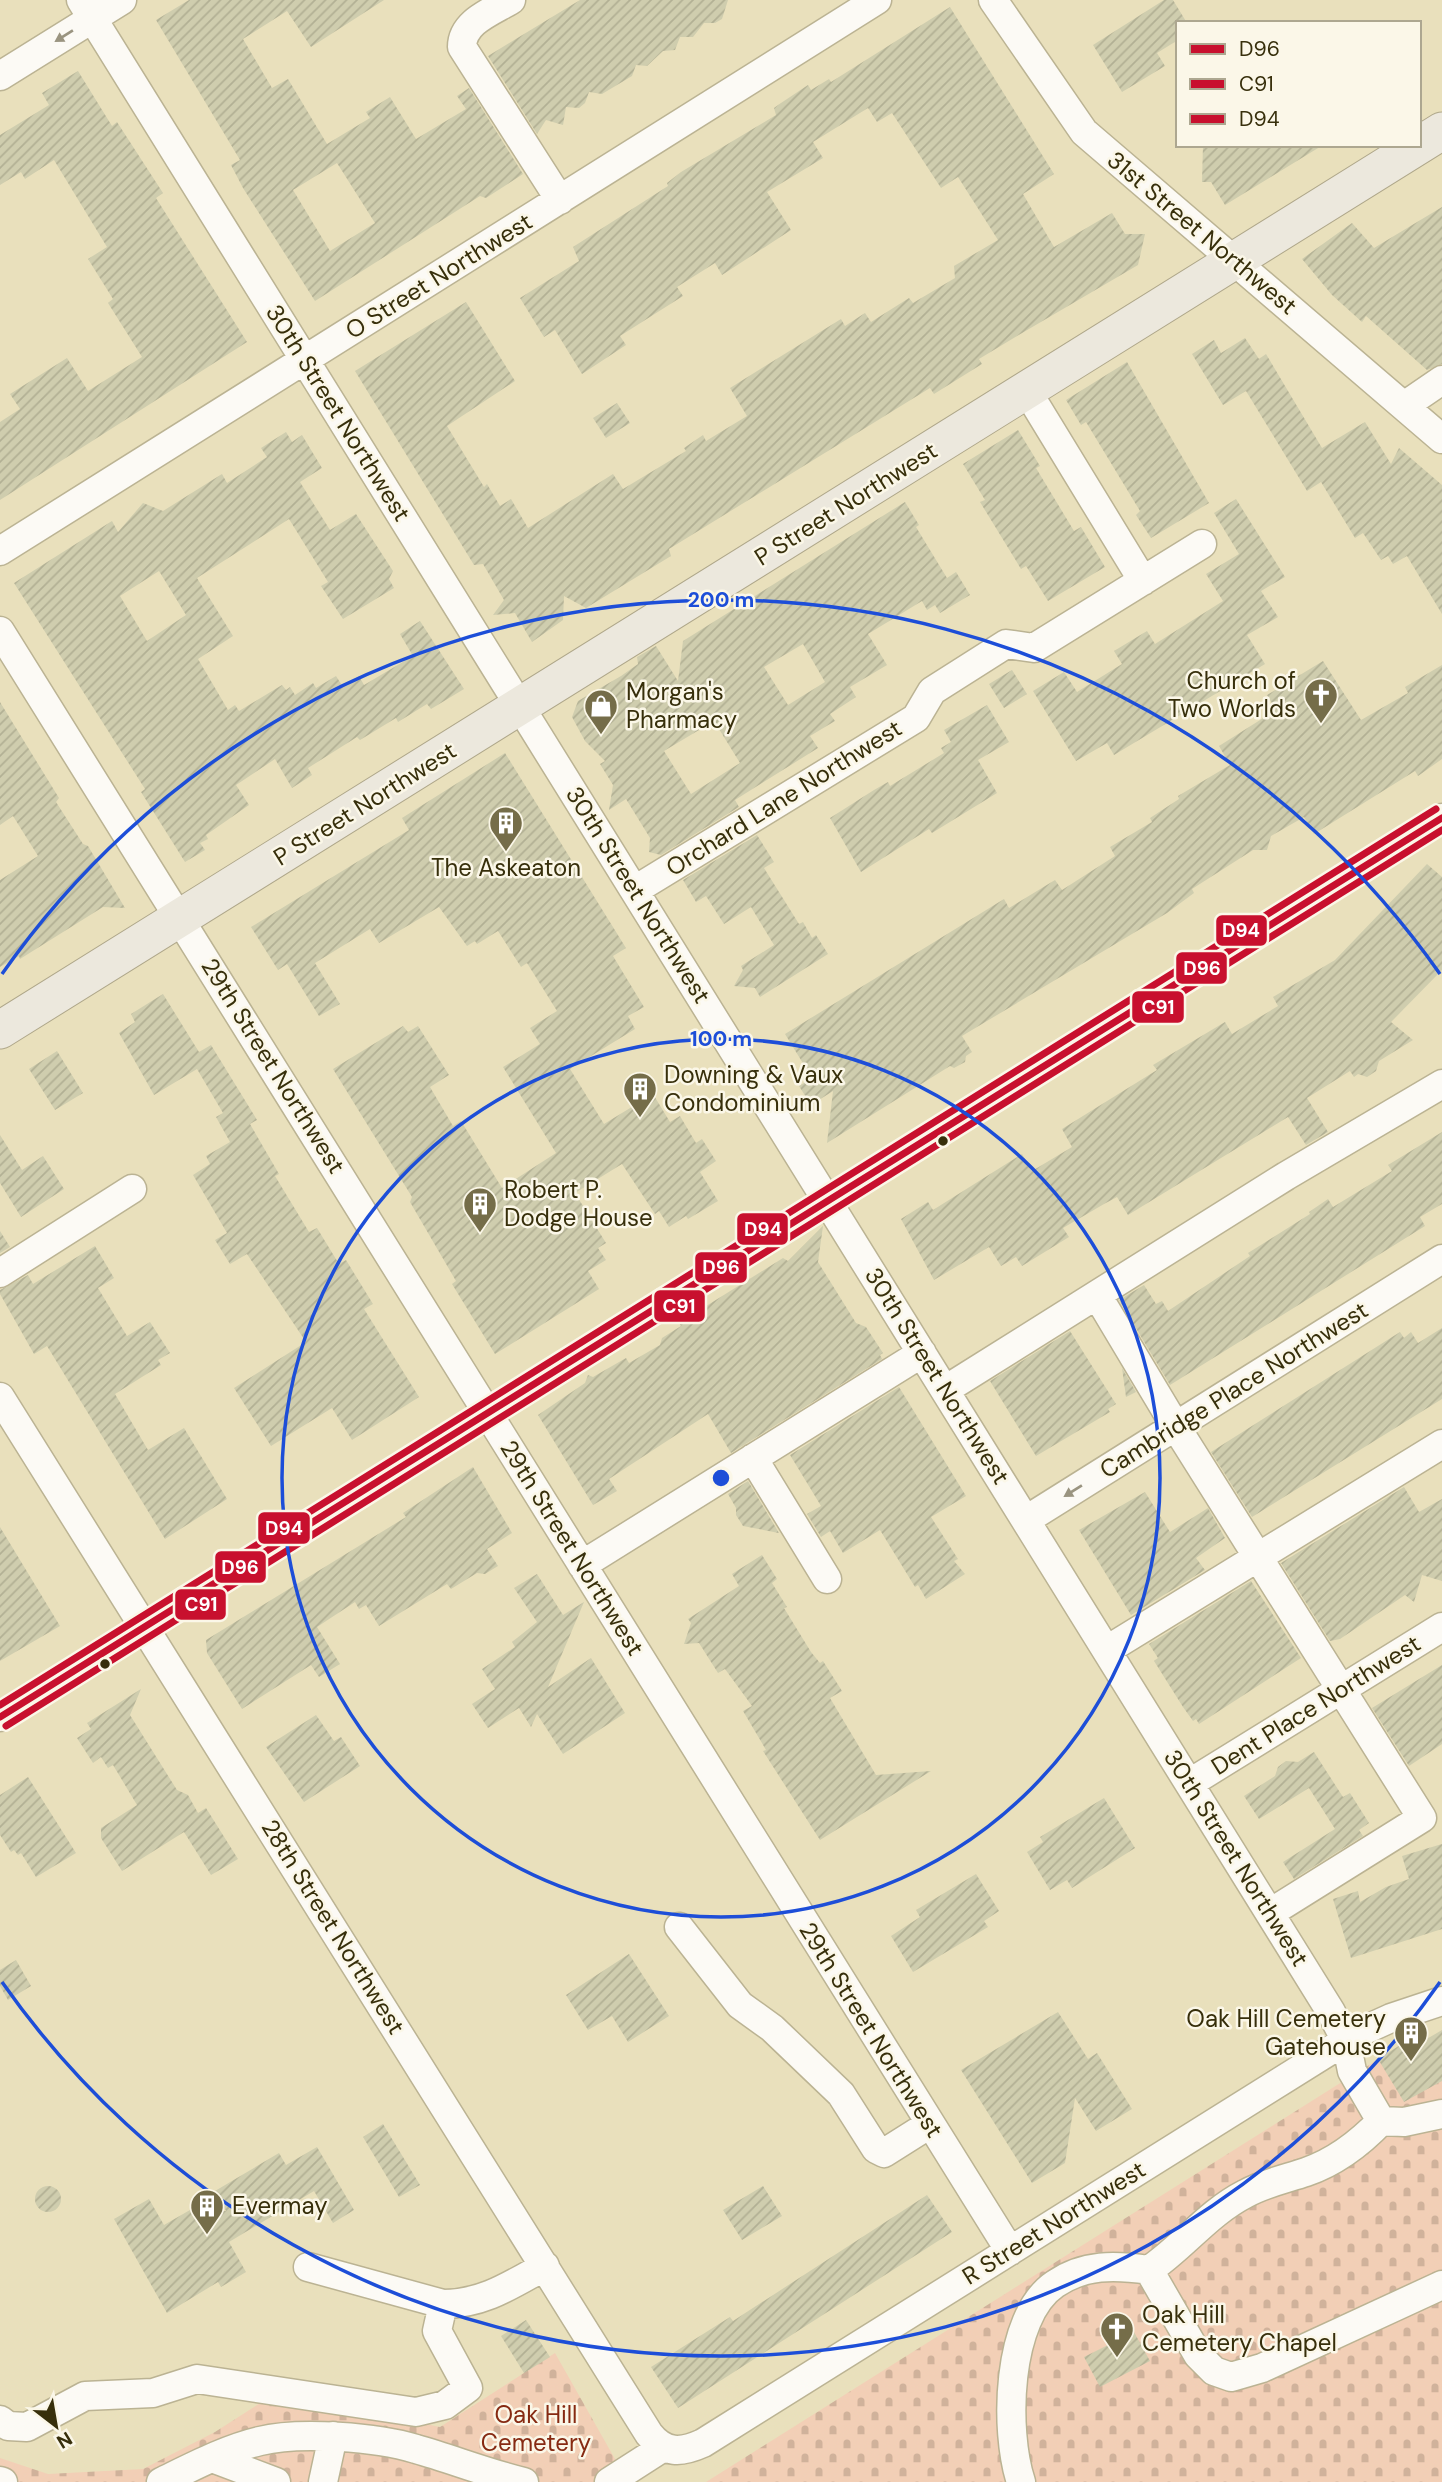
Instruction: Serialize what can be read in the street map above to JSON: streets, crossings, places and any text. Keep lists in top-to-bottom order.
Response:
{
  "streets": {
    "main road": ["P Street Northwest"],
    "street": [
      "31st Street Northwest",
      "O Street Northwest",
      "30th Street Northwest",
      "Orchard Lane Northwest",
      "29th Street Northwest",
      "Cambridge Place Northwest",
      "Dent Place Northwest",
      "28th Street Northwest",
      "R Street Northwest"
    ]
  },
  "crossings": [
    ["31st Street Northwest", "P Street Northwest"],
    ["O Street Northwest", "30th Street Northwest"],
    ["30th Street Northwest", "P Street Northwest"],
    ["30th Street Northwest", "Orchard Lane Northwest"],
    ["30th Street Northwest", "Cambridge Place Northwest"],
    ["30th Street Northwest", "Dent Place Northwest"],
    ["30th Street Northwest", "R Street Northwest"],
    ["P Street Northwest", "29th Street Northwest"],
    ["29th Street Northwest", "R Street Northwest"],
    ["28th Street Northwest", "R Street Northwest"]
  ],
  "parks": ["Oak Hill Cemetery"],
  "places": {
    "church": ["Church of Two Worlds", "Oak Hill Cemetery Chapel"],
    "shop": ["Morgan's Pharmacy"],
    "building": [
      "The Askeaton",
      "Downing & Vaux Condominium",
      "Robert P. Dodge House",
      "Oak Hill Cemetery Gatehouse",
      "Evermay"
    ]
  },
  "lines": ["transit line D94", "transit line D96", "transit line C91"],
  "legend": ["D96", "C91", "D94"],
  "north": "bottom right",
  "rings": ["200 m", "100 m"]
}
